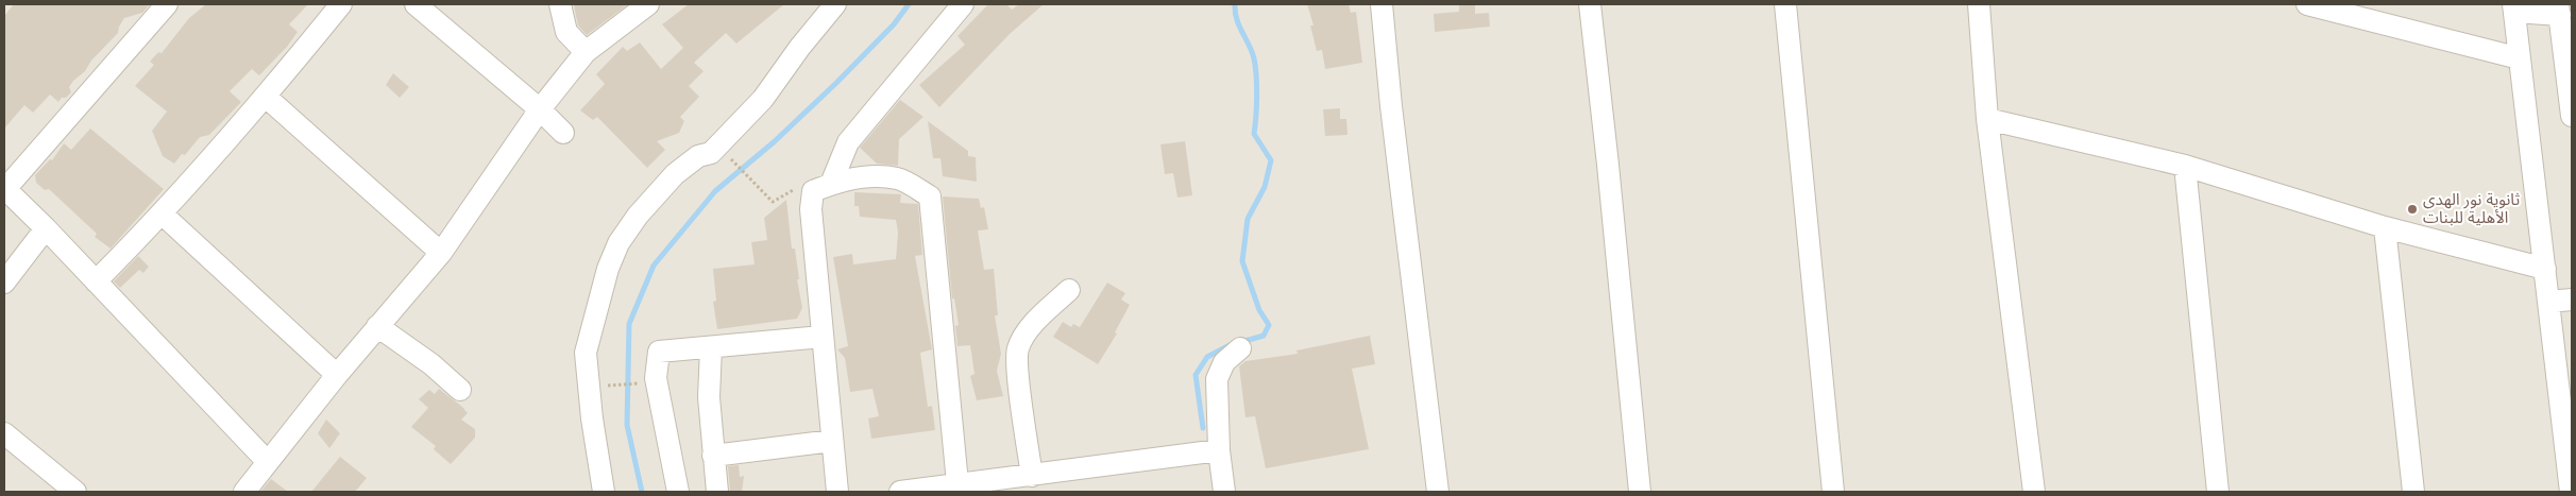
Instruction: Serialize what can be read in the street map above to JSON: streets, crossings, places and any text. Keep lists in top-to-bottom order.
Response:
{
  "places": ["ثانوية نور الهدى الأهلية للبنات"]
}
